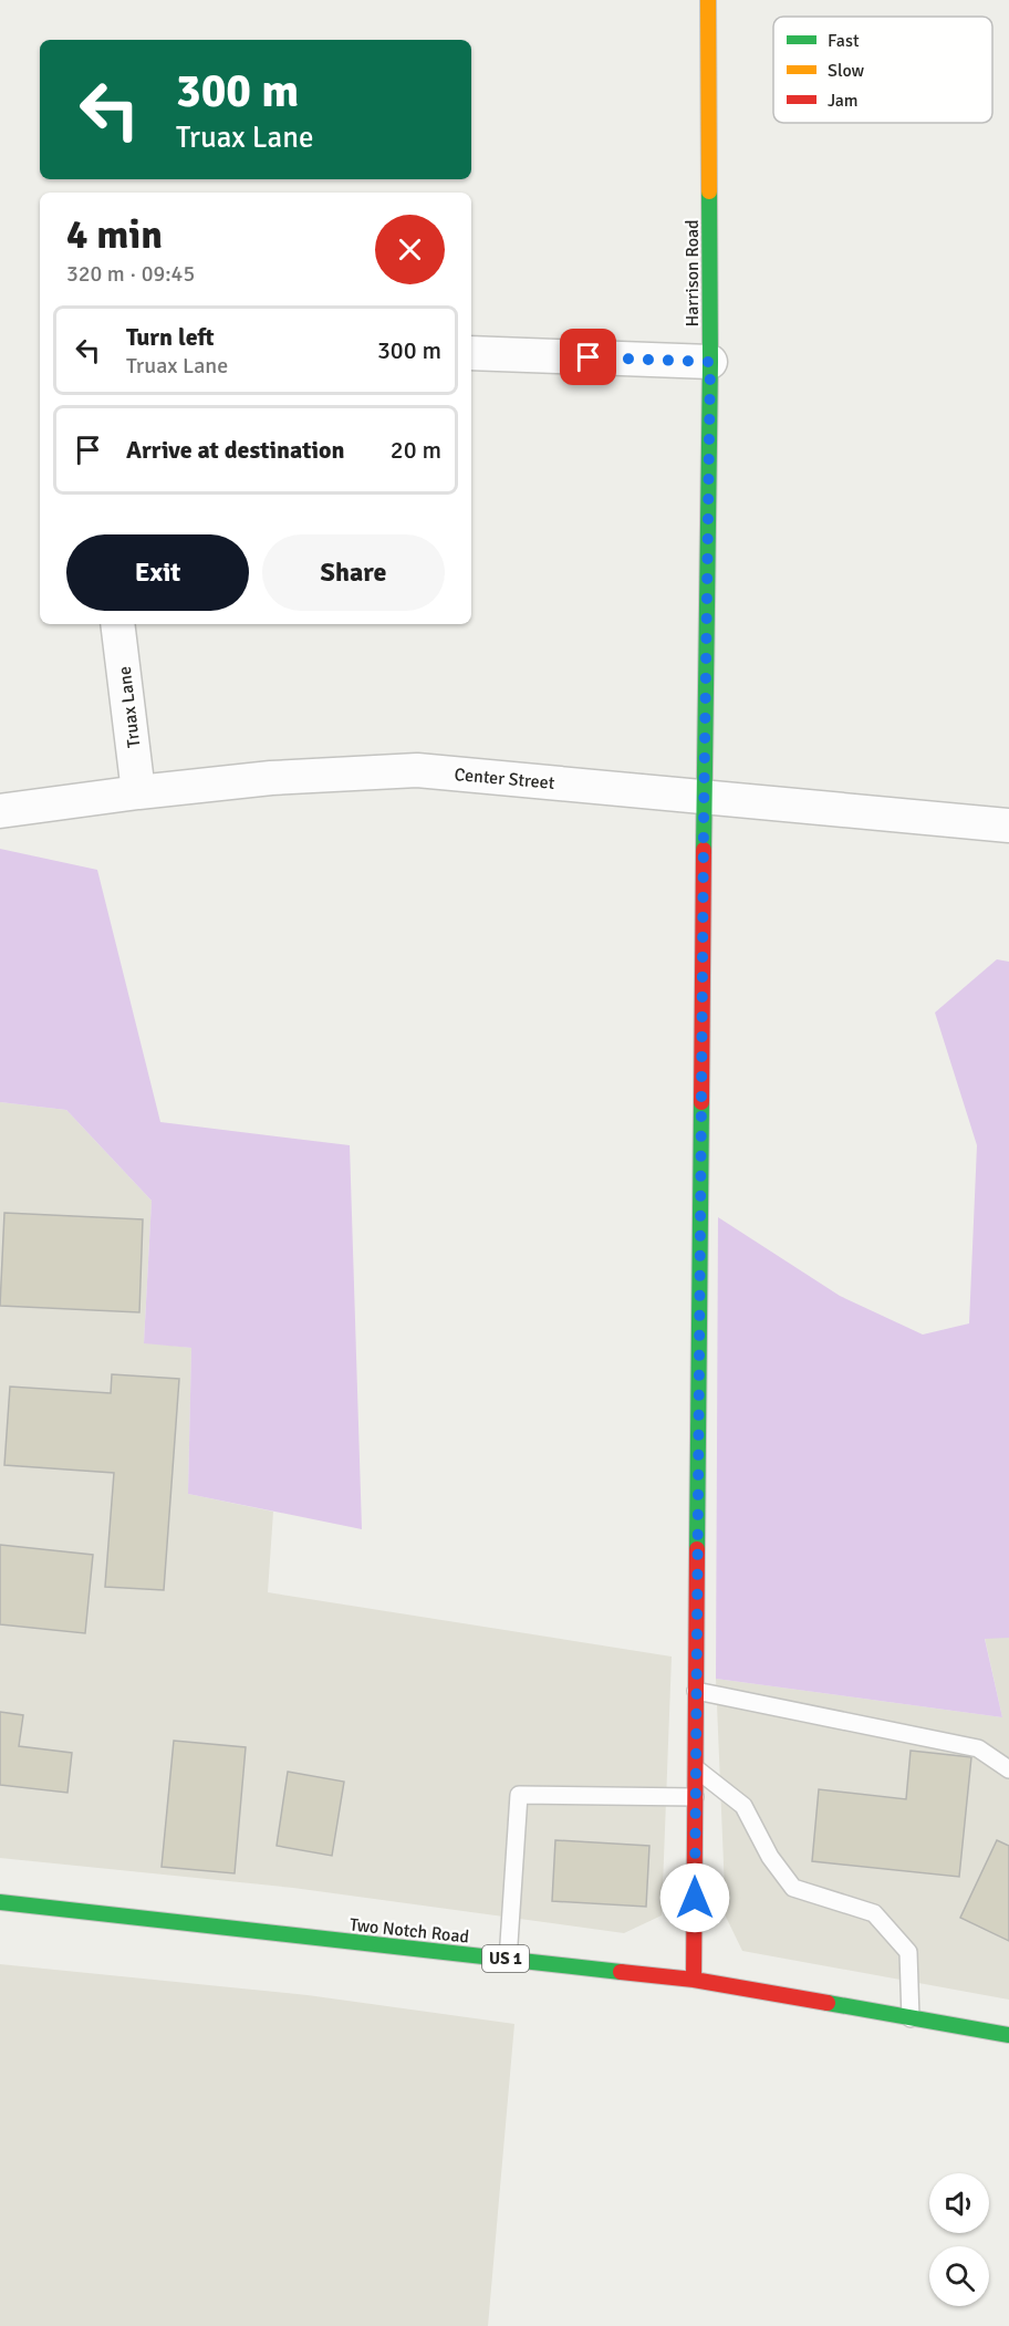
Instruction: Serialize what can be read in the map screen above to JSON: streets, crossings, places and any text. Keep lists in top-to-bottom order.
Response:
{
  "streets": {
    "street": [
      "Harrison Road",
      "Truax Lane",
      "Center Street",
      "Two Notch Road",
      "US 1"
    ]
  },
  "crossings": [
    ["Harrison Road", "Center Street"],
    ["Harrison Road", "Two Notch Road"],
    ["Truax Lane", "Center Street"]
  ],
  "legend": ["Fast", "Slow", "Jam"],
  "page": {
    "turn": ["300 m", "Truax Lane"],
    "heading": ["4 min", "320 m · 09:45"],
    "list": [
      {
        "name": "Turn left",
        "note": "Truax Lane",
        "value": "300 m"
      },
      {
        "name": "Arrive at destination",
        "value": "20 m"
      }
    ],
    "buttons": ["Exit", "Share"]
  }
}
